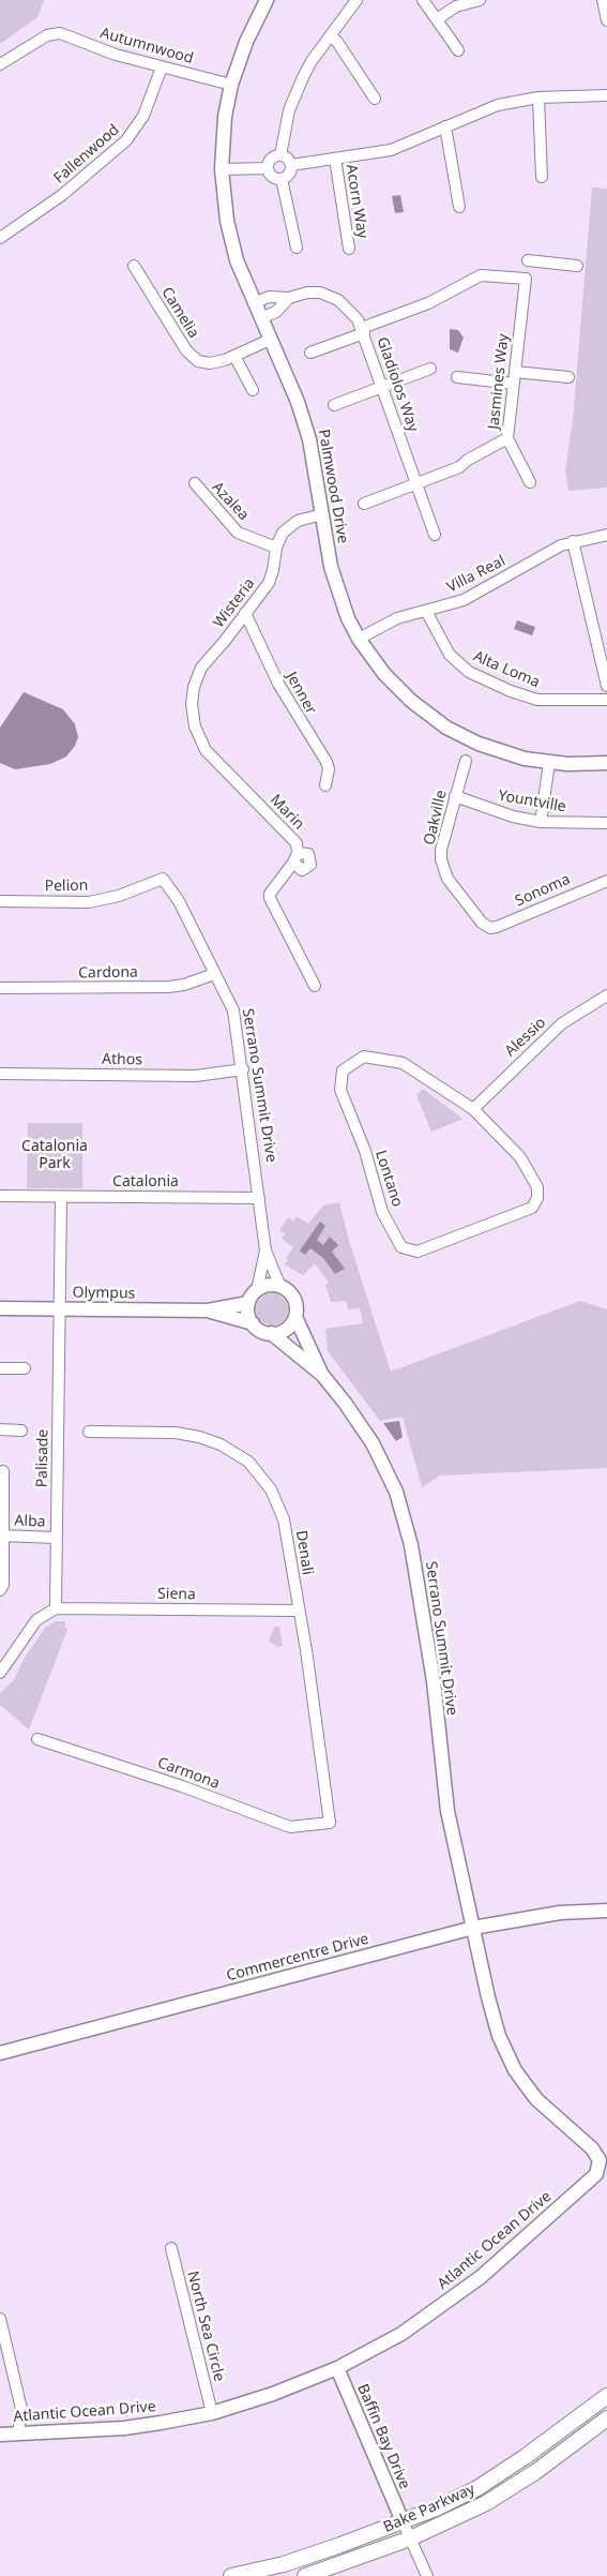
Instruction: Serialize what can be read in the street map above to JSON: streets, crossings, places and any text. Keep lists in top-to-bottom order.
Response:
{
  "streets": {
    "main road": ["Bake Parkway"],
    "street": [
      "Autumnwood",
      "Fallenwood",
      "Acorn Way",
      "Camelia",
      "Jasmines Way",
      "Gladiolos Way",
      "Palmwood Drive",
      "Azalea",
      "Villa Real",
      "Wisteria",
      "Alta Loma",
      "Jenner",
      "Yountville",
      "Marin",
      "Oakville",
      "Pelion",
      "Sonoma",
      "Cardona",
      "Alessio",
      "Athos",
      "Serrano Summit Drive",
      "Lontano",
      "Catalonia",
      "Olympus",
      "Palisade",
      "Alba",
      "Denali",
      "Siena",
      "Carmona",
      "Commercentre Drive",
      "Atlantic Ocean Drive",
      "North Sea Circle",
      "Baffin Bay Drive"
    ]
  },
  "crossings": [
    ["Autumnwood", "Fallenwood"],
    ["Autumnwood", "Palmwood Drive"],
    ["Camelia", "Palmwood Drive"],
    ["Jasmines Way", "Gladiolos Way"],
    ["Gladiolos Way", "Palmwood Drive"],
    ["Palmwood Drive", "Villa Real"],
    ["Palmwood Drive", "Wisteria"],
    ["Azalea", "Wisteria"],
    ["Villa Real", "Alta Loma"],
    ["Wisteria", "Jenner"],
    ["Wisteria", "Marin"],
    ["Yountville", "Oakville"],
    ["Oakville", "Sonoma"],
    ["Pelion", "Serrano Summit Drive"],
    ["Cardona", "Serrano Summit Drive"],
    ["Alessio", "Lontano"],
    ["Athos", "Serrano Summit Drive"],
    ["Serrano Summit Drive", "Catalonia"],
    ["Serrano Summit Drive", "Olympus"],
    ["Serrano Summit Drive", "Commercentre Drive"],
    ["Serrano Summit Drive", "Atlantic Ocean Drive"],
    ["Catalonia", "Palisade"],
    ["Olympus", "Palisade"],
    ["Palisade", "Alba"],
    ["Palisade", "Siena"],
    ["Denali", "Siena"],
    ["Denali", "Carmona"],
    ["Atlantic Ocean Drive", "North Sea Circle"],
    ["Atlantic Ocean Drive", "Baffin Bay Drive"],
    ["Baffin Bay Drive", "Bake Parkway"]
  ],
  "parks": ["Catalonia Park"]
}
